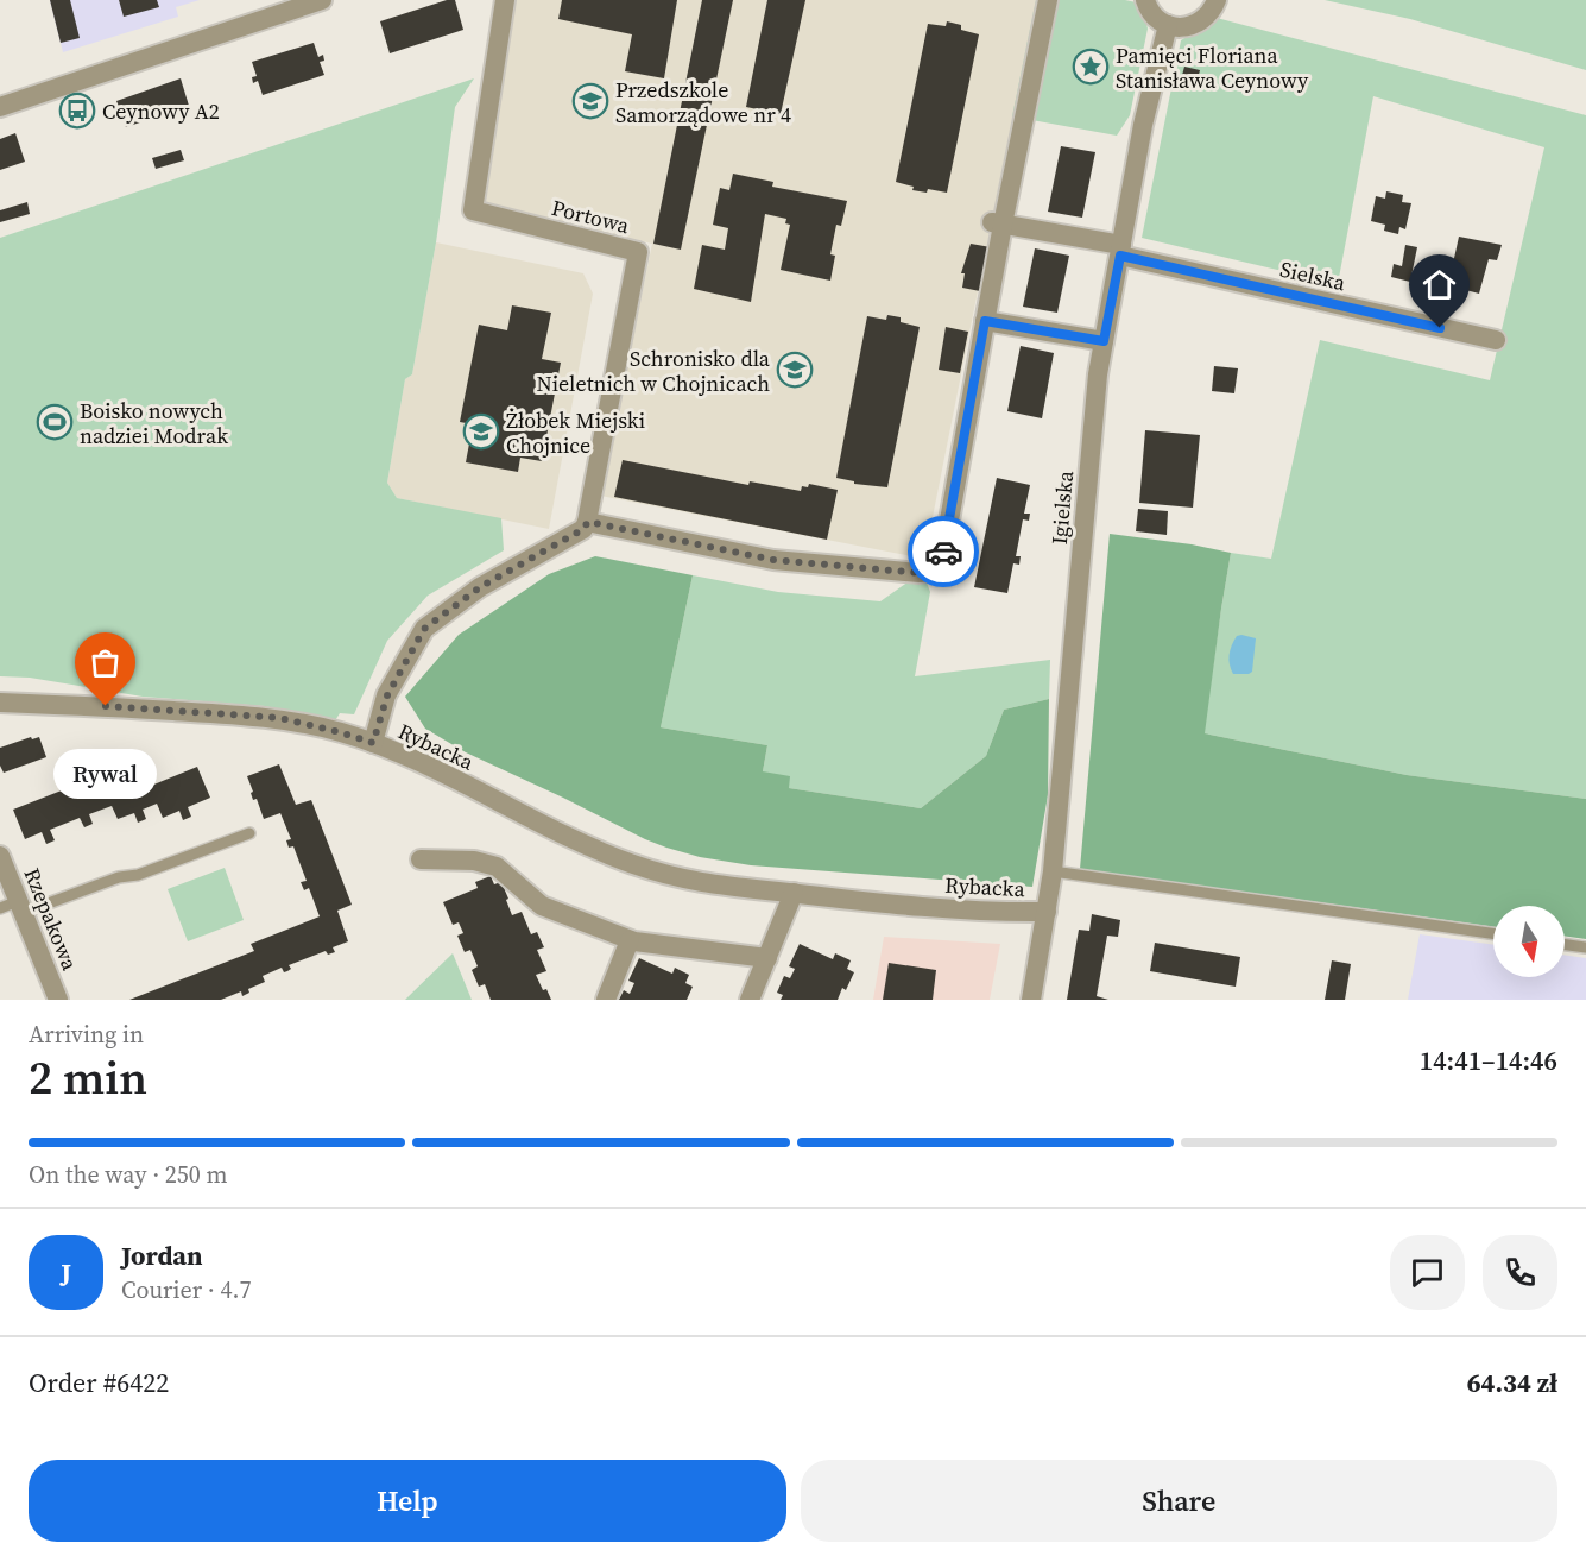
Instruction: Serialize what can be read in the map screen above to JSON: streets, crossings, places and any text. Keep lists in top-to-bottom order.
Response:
{
  "streets": {
    "street": [
      "Portowa",
      "Sielska",
      "Igielska",
      "Rybacka",
      "Rzepakowa"
    ]
  },
  "crossings": [
    ["Sielska", "Igielska"],
    ["Igielska", "Rybacka"]
  ],
  "places": {
    "place": ["Pamięci Floriana Stanisława Ceynowy"],
    "school or university": ["Przedszkole Samorządowe nr 4", "Schronisko dla Nieletnich w Chojnicach", "Żłobek Miejski Chojnice"],
    "bus stop": ["Ceynowy A2"],
    "sports": ["Boisko nowych nadziei Modrak"],
    "other": ["Rywal"]
  },
  "north": "bottom",
  "page": {
    "bubble": "Rywal",
    "heading": ["2 min", "Arriving in", "14:41–14:46"],
    "panel": [
      "Jordan",
      "Courier · 4.7",
      "Order #6422",
      "64.34 zł"
    ],
    "bar": "On the way · 250 m",
    "round": "J",
    "buttons": ["Help", "Share"]
  }
}
